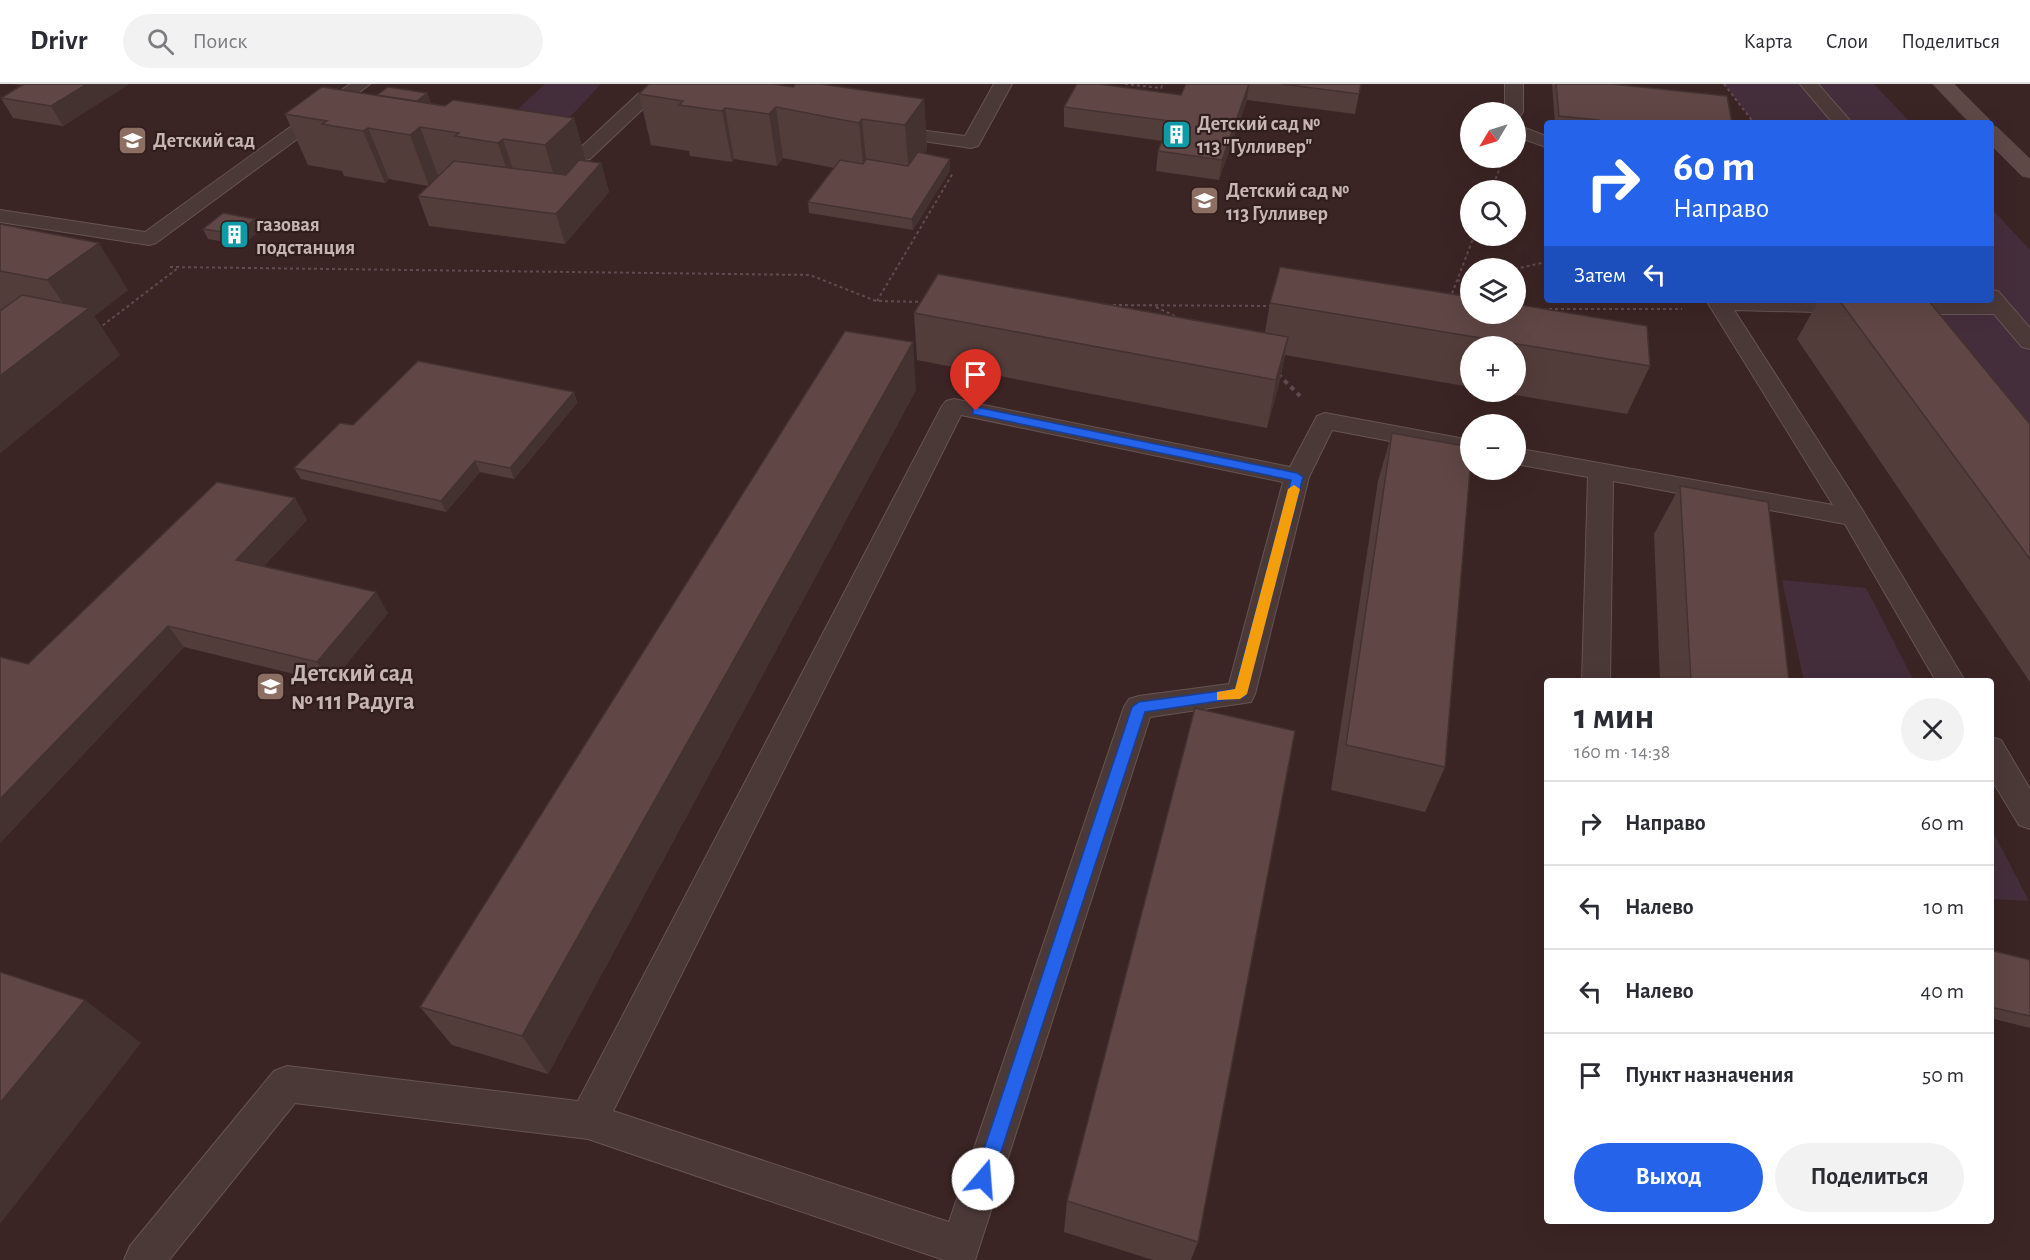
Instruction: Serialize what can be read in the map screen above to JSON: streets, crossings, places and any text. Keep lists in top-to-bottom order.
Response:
{
  "places": {
    "building": ["Детский сад № 113 \"Гулливер\"", "газовая подстанция"],
    "school or university": ["Детский сад", "Детский сад № 113 Гулливер", "Детский сад № 111 Радуга"]
  },
  "north": "bottom left",
  "page": {
    "header": "Drivr",
    "search": "Поиск",
    "nav": ["Карта", "Слои", "Поделиться"],
    "map_buttons": ["+", "−"],
    "turn": ["60 m", "Направо"],
    "then": "Затем",
    "heading": ["1 мин", "160 m · 14:38"],
    "list": [
      {
        "name": "Направо",
        "value": "60 m"
      },
      {
        "name": "Налево",
        "value": "10 m"
      },
      {
        "name": "Налево",
        "value": "40 m"
      },
      {
        "name": "Пункт назначения",
        "value": "50 m"
      }
    ],
    "buttons": ["Выход", "Поделиться"]
  }
}
